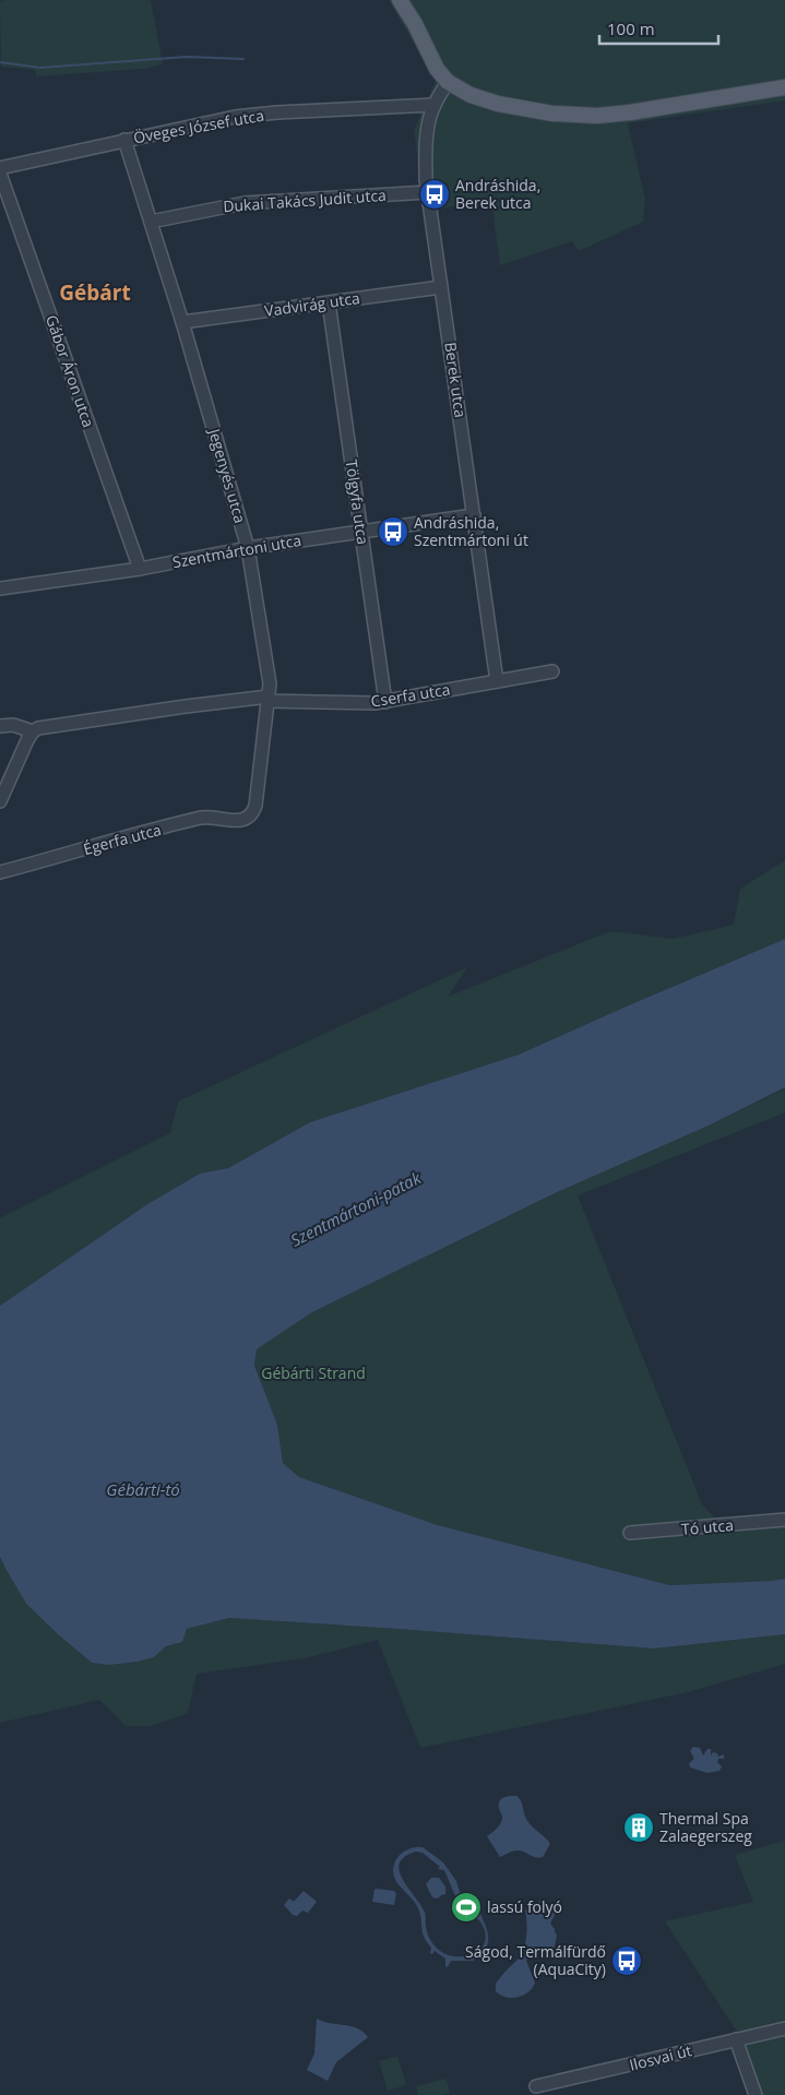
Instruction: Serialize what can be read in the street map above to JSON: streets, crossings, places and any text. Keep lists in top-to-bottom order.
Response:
{
  "streets": {
    "street": [
      "Öveges József utca",
      "Dukai Takács Judit utca",
      "Vadvirág utca",
      "Gábor Áron utca",
      "Berek utca",
      "Jegenyés utca",
      "Tölgyfa utca",
      "Szentmártoni utca",
      "Cserfa utca",
      "Égerfa utca",
      "Tó utca",
      "Ilosvai út"
    ]
  },
  "crossings": [
    ["Öveges József utca", "Berek utca"],
    ["Öveges József utca", "Jegenyés utca"],
    ["Dukai Takács Judit utca", "Berek utca"],
    ["Dukai Takács Judit utca", "Jegenyés utca"],
    ["Vadvirág utca", "Berek utca"],
    ["Vadvirág utca", "Jegenyés utca"],
    ["Vadvirág utca", "Tölgyfa utca"],
    ["Gábor Áron utca", "Szentmártoni utca"],
    ["Berek utca", "Szentmártoni utca"],
    ["Berek utca", "Cserfa utca"],
    ["Jegenyés utca", "Szentmártoni utca"],
    ["Jegenyés utca", "Cserfa utca"],
    ["Jegenyés utca", "Égerfa utca"],
    ["Tölgyfa utca", "Szentmártoni utca"],
    ["Tölgyfa utca", "Cserfa utca"]
  ],
  "districts": ["Gébárt"],
  "water": ["Szentmártoni-patak", "Gébárti-tó"],
  "parks": ["Gébárti Strand"],
  "places": {
    "bus stop": ["Andráshida, Berek utca", "Andráshida, Szentmártoni út", "Ságod, Termálfürdő (AquaCity)"],
    "building": ["Thermal Spa Zalaegerszeg"],
    "sports": ["lassú folyó"]
  },
  "scale_bar": "100 m"
}
